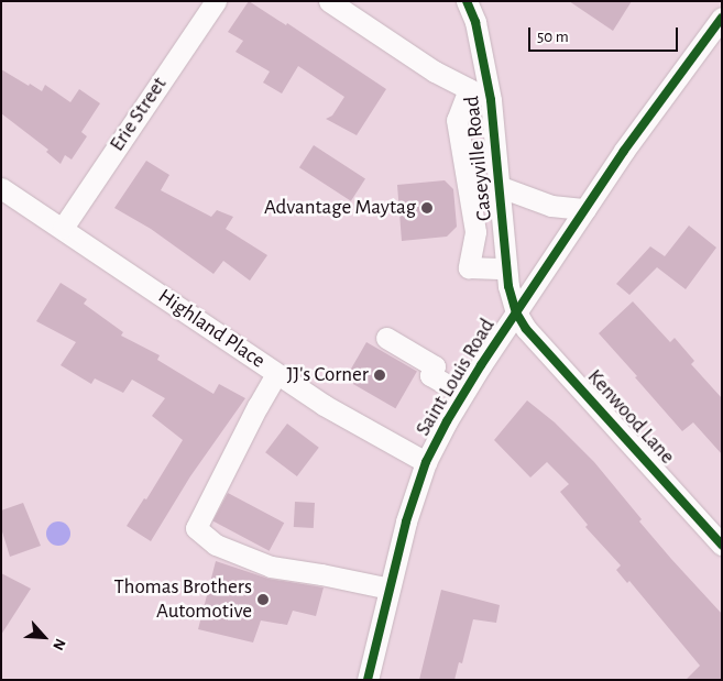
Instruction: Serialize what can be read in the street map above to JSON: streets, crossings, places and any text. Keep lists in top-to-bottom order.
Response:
{
  "streets": {
    "street": [
      "Erie Street",
      "Caseyville Road",
      "Highland Place",
      "Saint Louis Road",
      "Kenwood Lane"
    ]
  },
  "crossings": [
    ["Erie Street", "Highland Place"],
    ["Caseyville Road", "Saint Louis Road"],
    ["Caseyville Road", "Kenwood Lane"],
    ["Highland Place", "Saint Louis Road"],
    ["Saint Louis Road", "Kenwood Lane"]
  ],
  "places": ["Advantage Maytag", "JJ's Corner", "Thomas Brothers Automotive"],
  "scale_bar": "50 m",
  "north": "bottom right"
}
